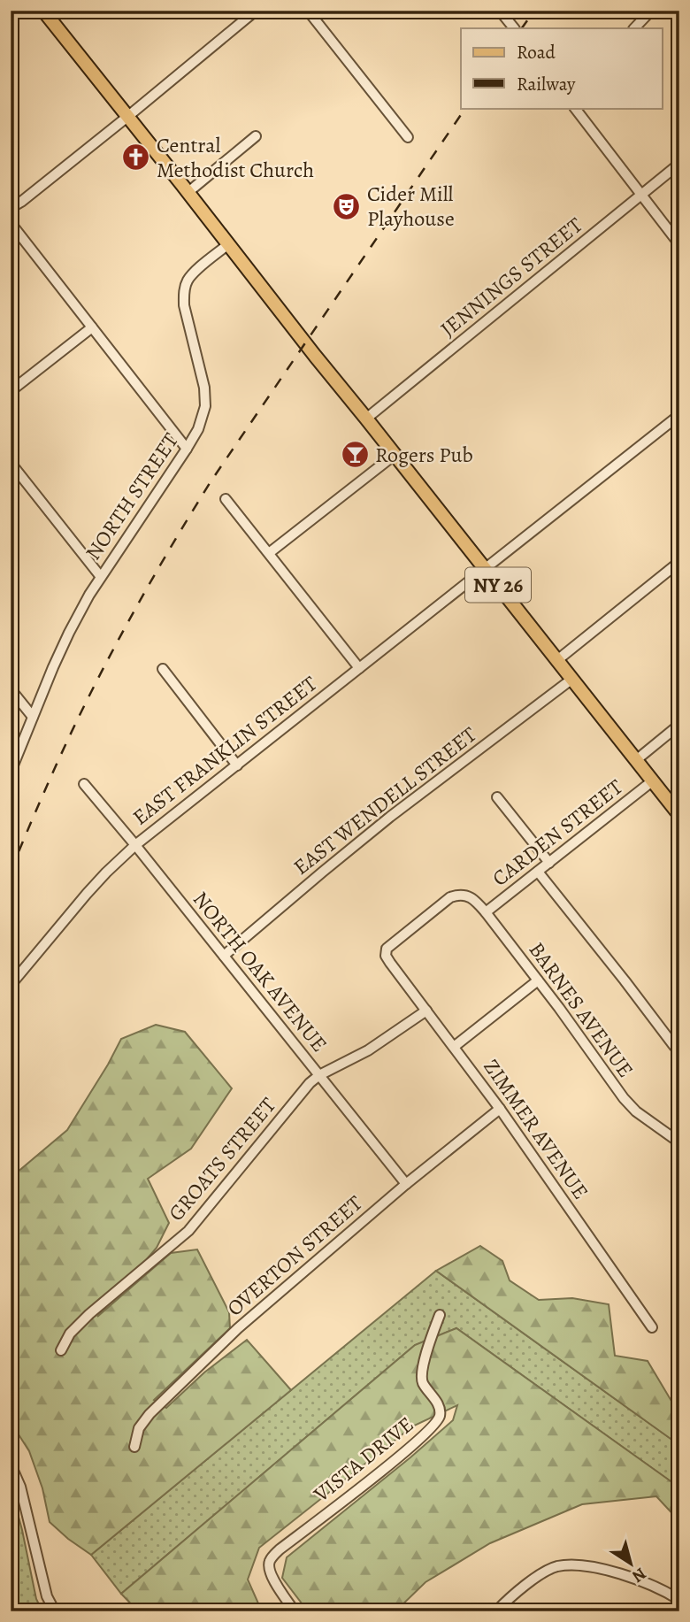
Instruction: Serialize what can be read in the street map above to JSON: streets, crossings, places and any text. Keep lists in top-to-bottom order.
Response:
{
  "streets": {
    "main road": ["NY 26"],
    "street": [
      "JENNINGS STREET",
      "NORTH STREET",
      "EAST FRANKLIN STREET",
      "EAST WENDELL STREET",
      "CARDEN STREET",
      "NORTH OAK AVENUE",
      "BARNES AVENUE",
      "ZIMMER AVENUE",
      "GROATS STREET",
      "OVERTON STREET",
      "VISTA DRIVE"
    ]
  },
  "crossings": [
    ["JENNINGS STREET", "NY 26"],
    ["NORTH STREET", "NY 26"],
    ["NY 26", "EAST FRANKLIN STREET"],
    ["NY 26", "EAST WENDELL STREET"],
    ["NY 26", "CARDEN STREET"],
    ["EAST FRANKLIN STREET", "NORTH OAK AVENUE"],
    ["EAST WENDELL STREET", "NORTH OAK AVENUE"],
    ["CARDEN STREET", "BARNES AVENUE"],
    ["NORTH OAK AVENUE", "GROATS STREET"],
    ["NORTH OAK AVENUE", "OVERTON STREET"],
    ["BARNES AVENUE", "ZIMMER AVENUE"],
    ["ZIMMER AVENUE", "GROATS STREET"],
    ["ZIMMER AVENUE", "OVERTON STREET"]
  ],
  "places": {
    "church": ["Central Methodist Church"],
    "theatre": ["Cider Mill Playhouse"],
    "bar": ["Rogers Pub"]
  },
  "legend": ["Road", "Railway"],
  "north": "bottom right"
}
